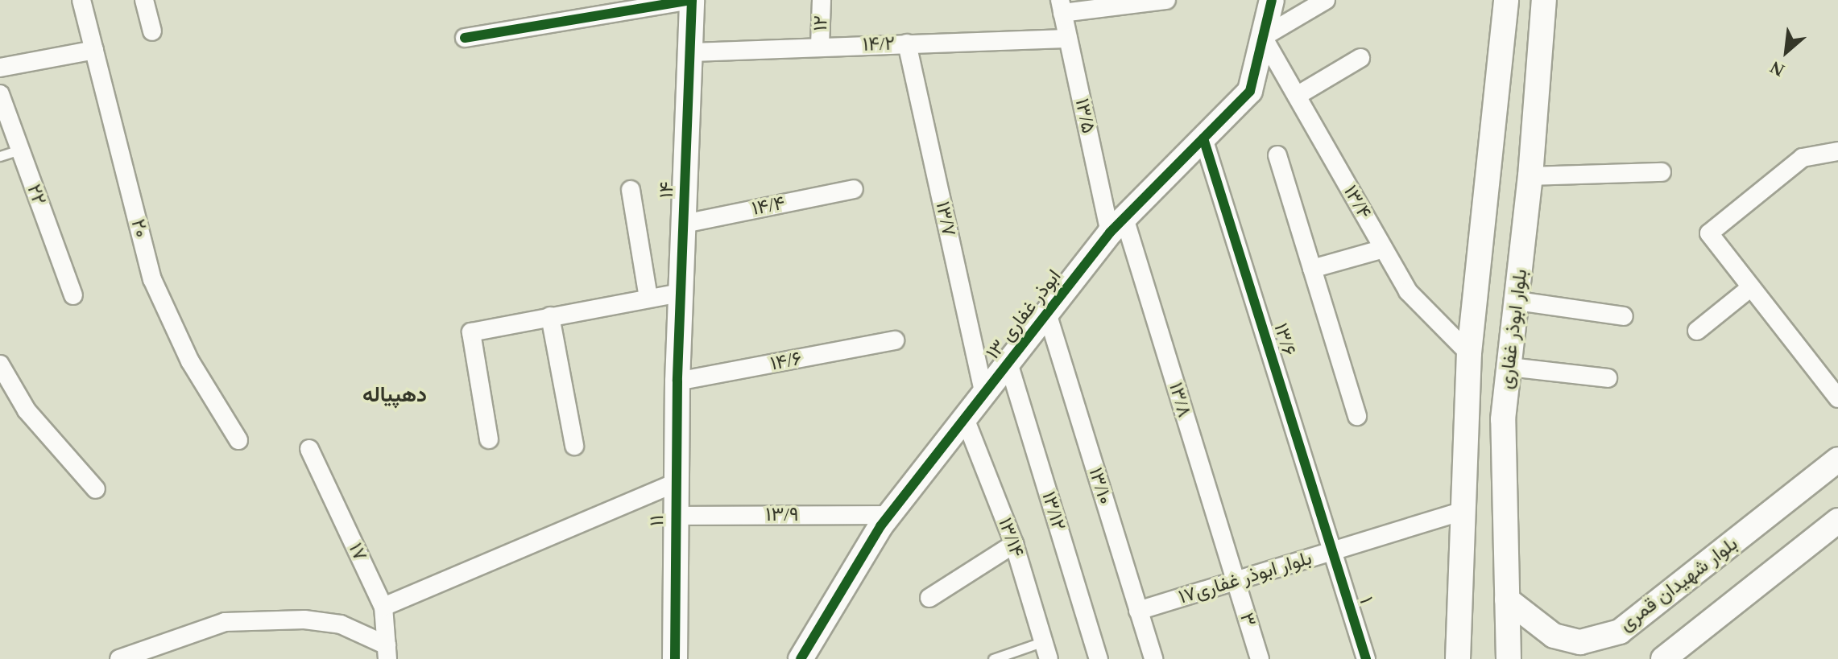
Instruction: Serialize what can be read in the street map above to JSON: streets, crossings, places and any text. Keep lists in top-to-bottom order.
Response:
{
  "streets": {
    "street": [
      "۱۲",
      "۱۴/۲",
      "۱۳/۵",
      "۱۴",
      "۲۲",
      "۱۳/۴",
      "۱۴/۴",
      "۱۳/۷",
      "۲۰",
      "۱۳ ابوذر غفاری",
      "بلوار ابوذر غفاری",
      "۱۳/۶",
      "۱۴/۶",
      "۱۳/۸",
      "۱۳/۱۰",
      "۱۳/۱۲",
      "۱۳/۹",
      "۱۱",
      "۱۳/۱۴",
      "۱۷",
      "بلوار ابوذر غفاری۱۷",
      "بلوار شهیدان قمری",
      "۱",
      "۳"
    ]
  },
  "crossings": [
    ["۱۲", "۱۴/۲"],
    ["۱۴/۲", "۱۳/۵"],
    ["۱۴/۲", "۱۴"],
    ["۱۴/۲", "۱۳/۷"],
    ["۱۳/۵", "۱۳ ابوذر غفاری"],
    ["۱۳/۵", "۱۳/۸"],
    ["۱۴", "۱۴/۴"],
    ["۱۴", "۱۴/۶"],
    ["۱۴", "۱۱"],
    ["۱۳/۴", "۱۳ ابوذر غفاری"],
    ["۱۳/۴", "بلوار ابوذر غفاری"],
    ["۱۳/۷", "۱۳ ابوذر غفاری"],
    ["۱۳ ابوذر غفاری", "۱۳/۶"],
    ["۱۳ ابوذر غفاری", "۱۳/۸"],
    ["۱۳ ابوذر غفاری", "۱۳/۱۰"],
    ["۱۳ ابوذر غفاری", "۱۳/۱۲"],
    ["۱۳ ابوذر غفاری", "۱۳/۹"],
    ["۱۳ ابوذر غفاری", "۱۳/۱۴"],
    ["بلوار ابوذر غفاری", "بلوار ابوذر غفاری۱۷"],
    ["بلوار ابوذر غفاری", "بلوار شهیدان قمری"],
    ["۱۳/۶", "بلوار ابوذر غفاری۱۷"],
    ["۱۳/۶", "۱"],
    ["۱۴/۶", "۱۱"],
    ["۱۳/۸", "بلوار ابوذر غفاری۱۷"],
    ["۱۳/۸", "۳"],
    ["۱۳/۱۰", "بلوار ابوذر غفاری۱۷"],
    ["۱۳/۹", "۱۱"],
    ["بلوار ابوذر غفاری۱۷", "۱"],
    ["بلوار ابوذر غفاری۱۷", "۳"]
  ],
  "districts": ["دهپیاله"],
  "north": "bottom left"
}
